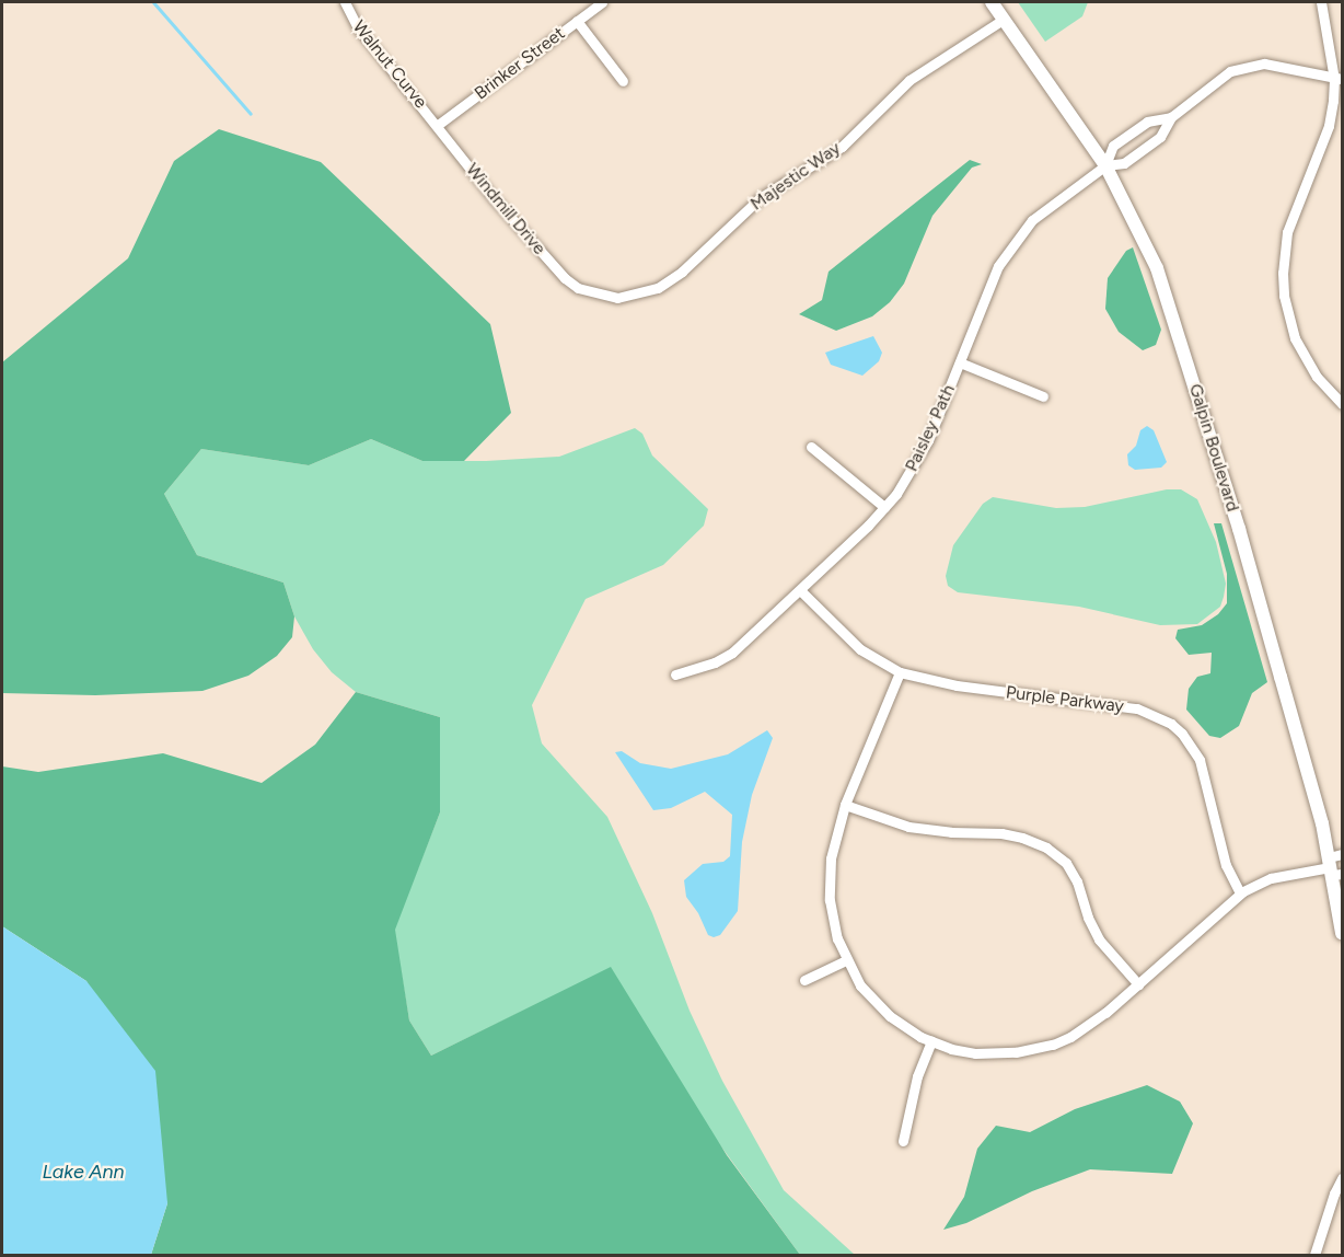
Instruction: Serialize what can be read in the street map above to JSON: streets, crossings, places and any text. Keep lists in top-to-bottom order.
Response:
{
  "streets": {
    "street": [
      "Brinker Street",
      "Walnut Curve",
      "Majestic Way",
      "Windmill Drive",
      "Paisley Path",
      "Galpin Boulevard",
      "Purple Parkway"
    ]
  },
  "crossings": [
    ["Brinker Street", "Walnut Curve"],
    ["Brinker Street", "Windmill Drive"],
    ["Walnut Curve", "Windmill Drive"],
    ["Majestic Way", "Windmill Drive"],
    ["Majestic Way", "Galpin Boulevard"],
    ["Paisley Path", "Galpin Boulevard"],
    ["Paisley Path", "Purple Parkway"]
  ],
  "water": ["Lake Ann"]
}
